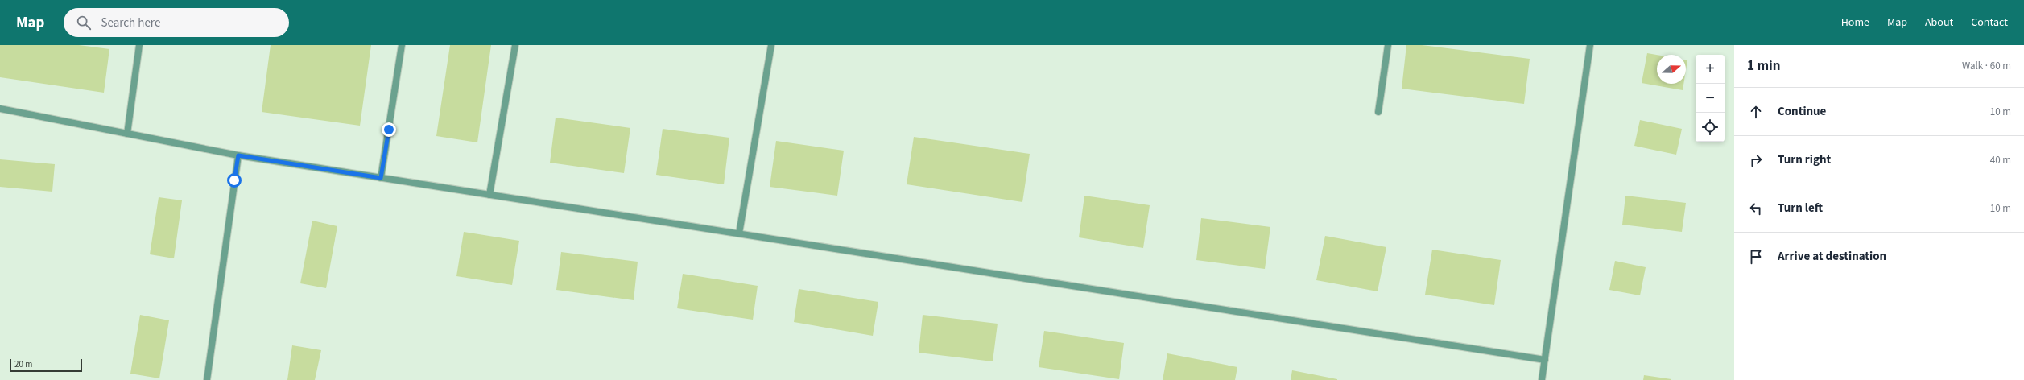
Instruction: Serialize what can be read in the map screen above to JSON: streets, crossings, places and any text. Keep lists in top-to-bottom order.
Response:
{
  "scale_bar": "20 m",
  "north": "right",
  "page": {
    "header": "Map",
    "search": "Search here",
    "nav": [
      "Home",
      "Map",
      "About",
      "Contact"
    ],
    "heading": ["1 min", "Walk · 60 m"],
    "map_buttons": ["+", "−"],
    "list": [
      ["Continue", "10 m"],
      ["Turn right", "40 m"],
      ["Turn left", "10 m"],
      "Arrive at destination"
    ],
    "scale": "20 m"
  }
}
